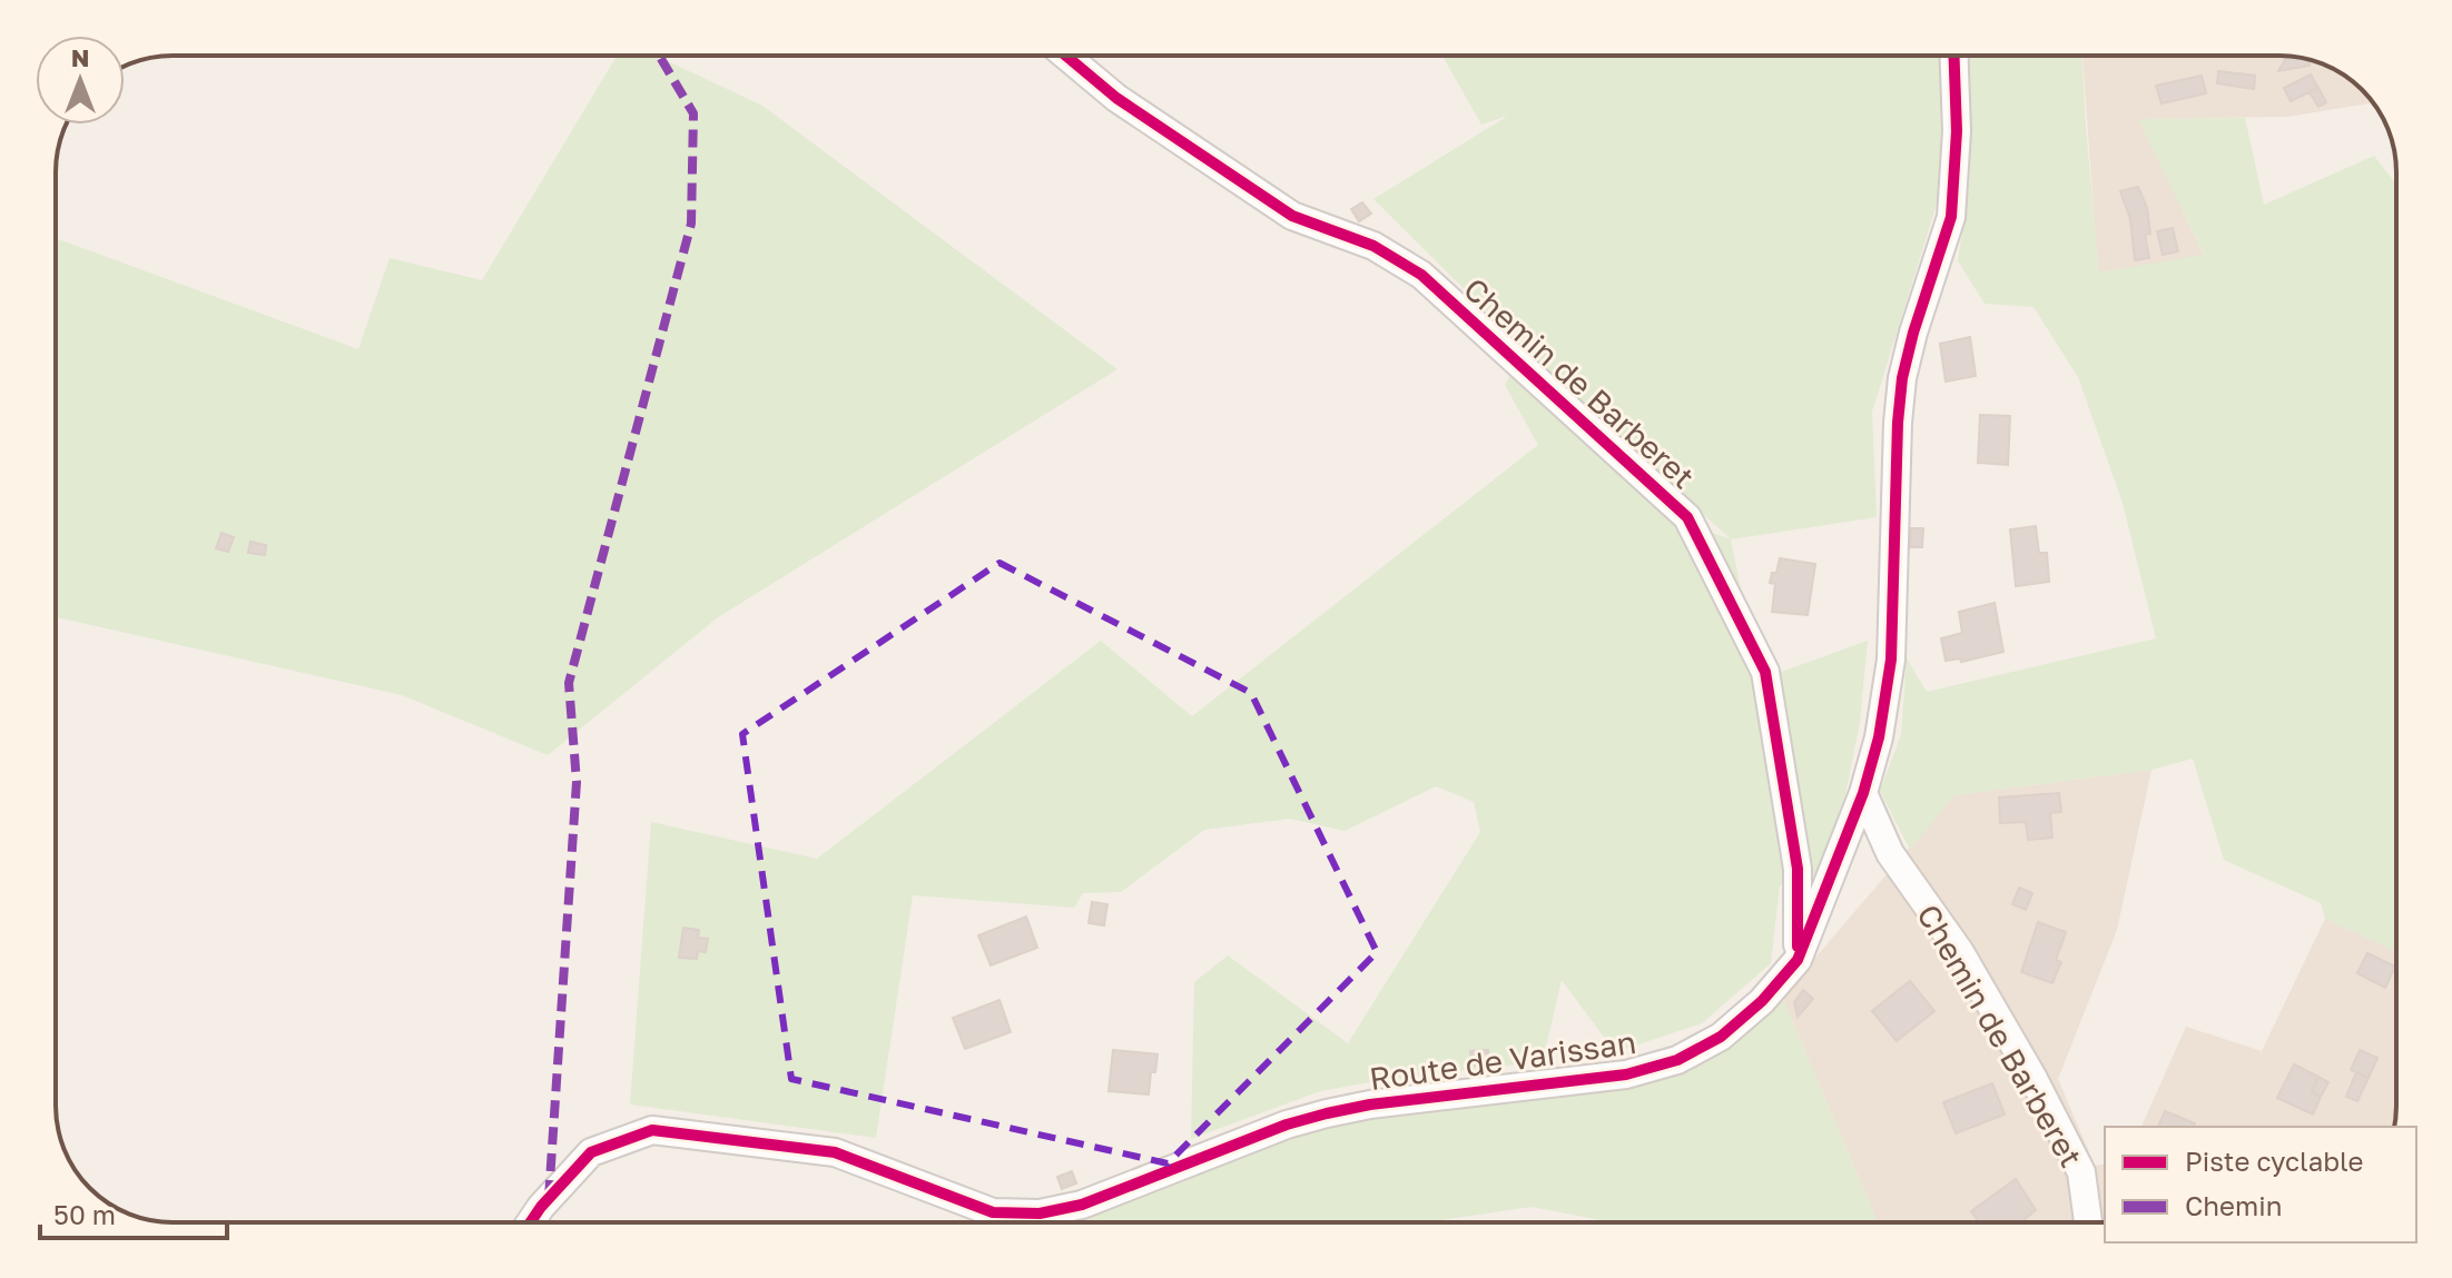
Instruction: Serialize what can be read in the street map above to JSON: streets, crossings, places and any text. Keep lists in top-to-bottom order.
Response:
{
  "streets": {
    "street": ["Chemin de Barberet", "Route de Varissan"]
  },
  "crossings": [
    ["Chemin de Barberet", "Route de Varissan"]
  ],
  "legend": ["Piste cyclable", "Chemin"],
  "scale_bar": "50 m",
  "north": "top"
}
